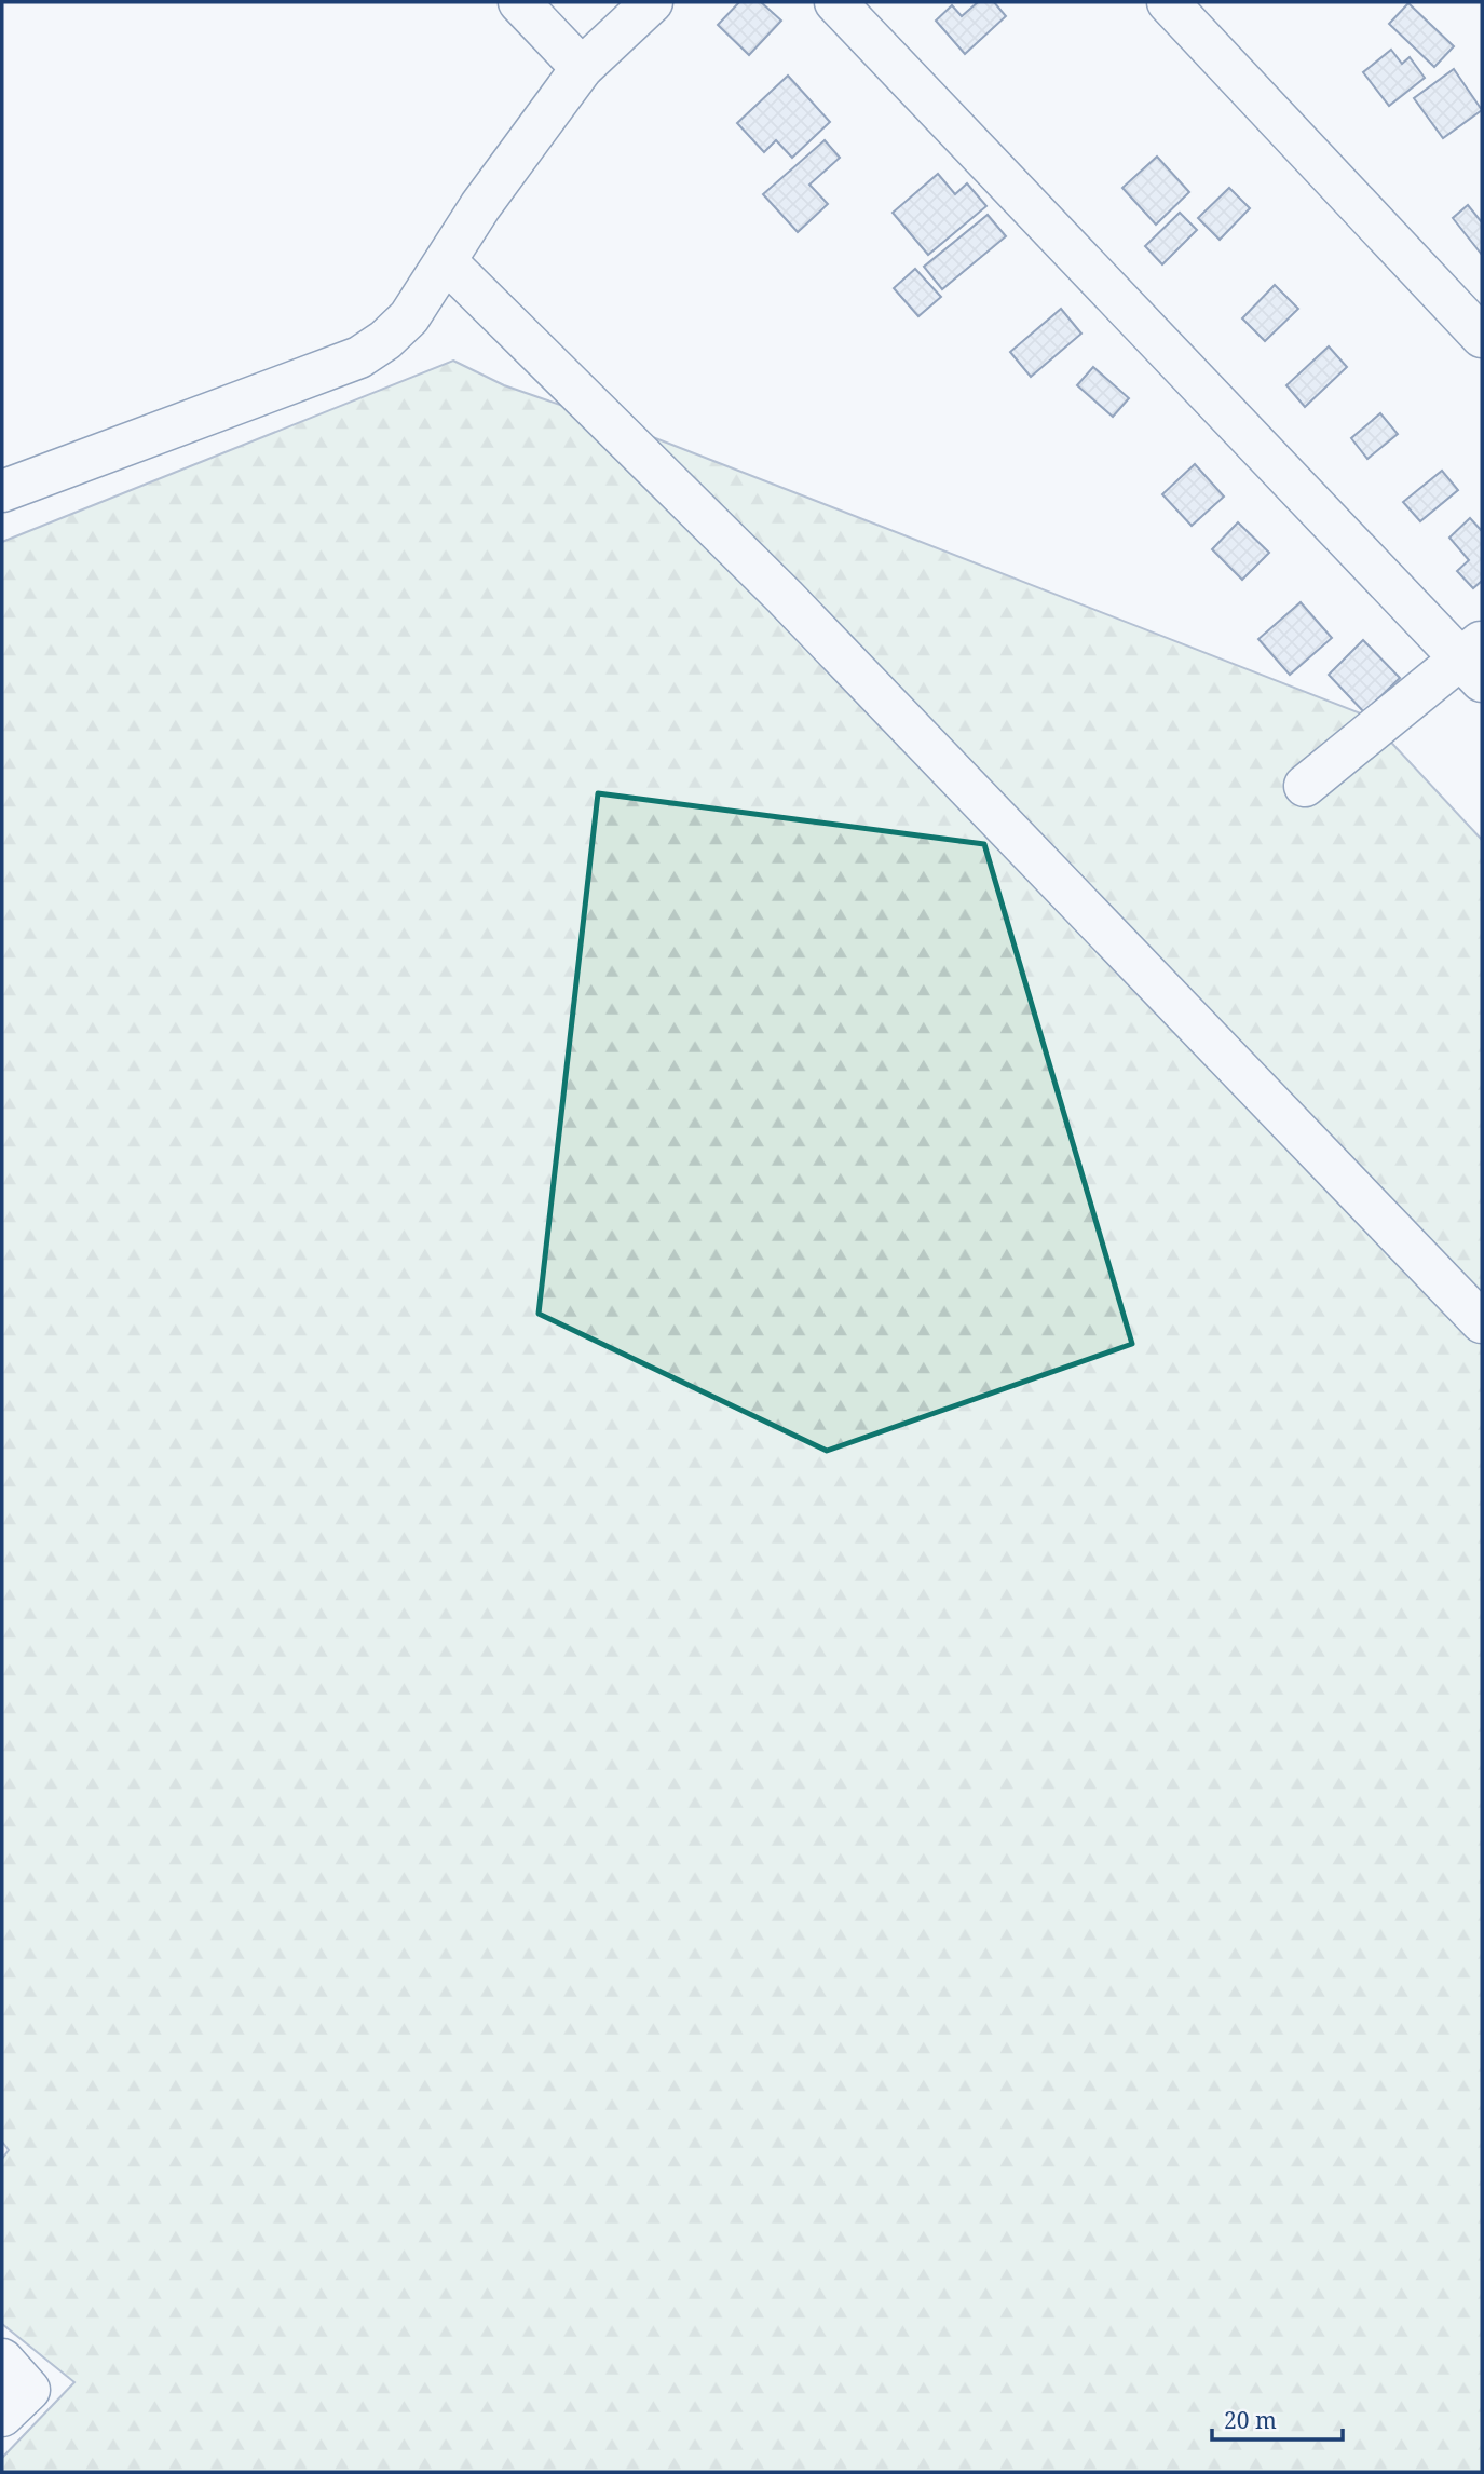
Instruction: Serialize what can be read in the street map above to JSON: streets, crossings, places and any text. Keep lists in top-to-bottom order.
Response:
{
  "scale_bar": "20 m"
}
